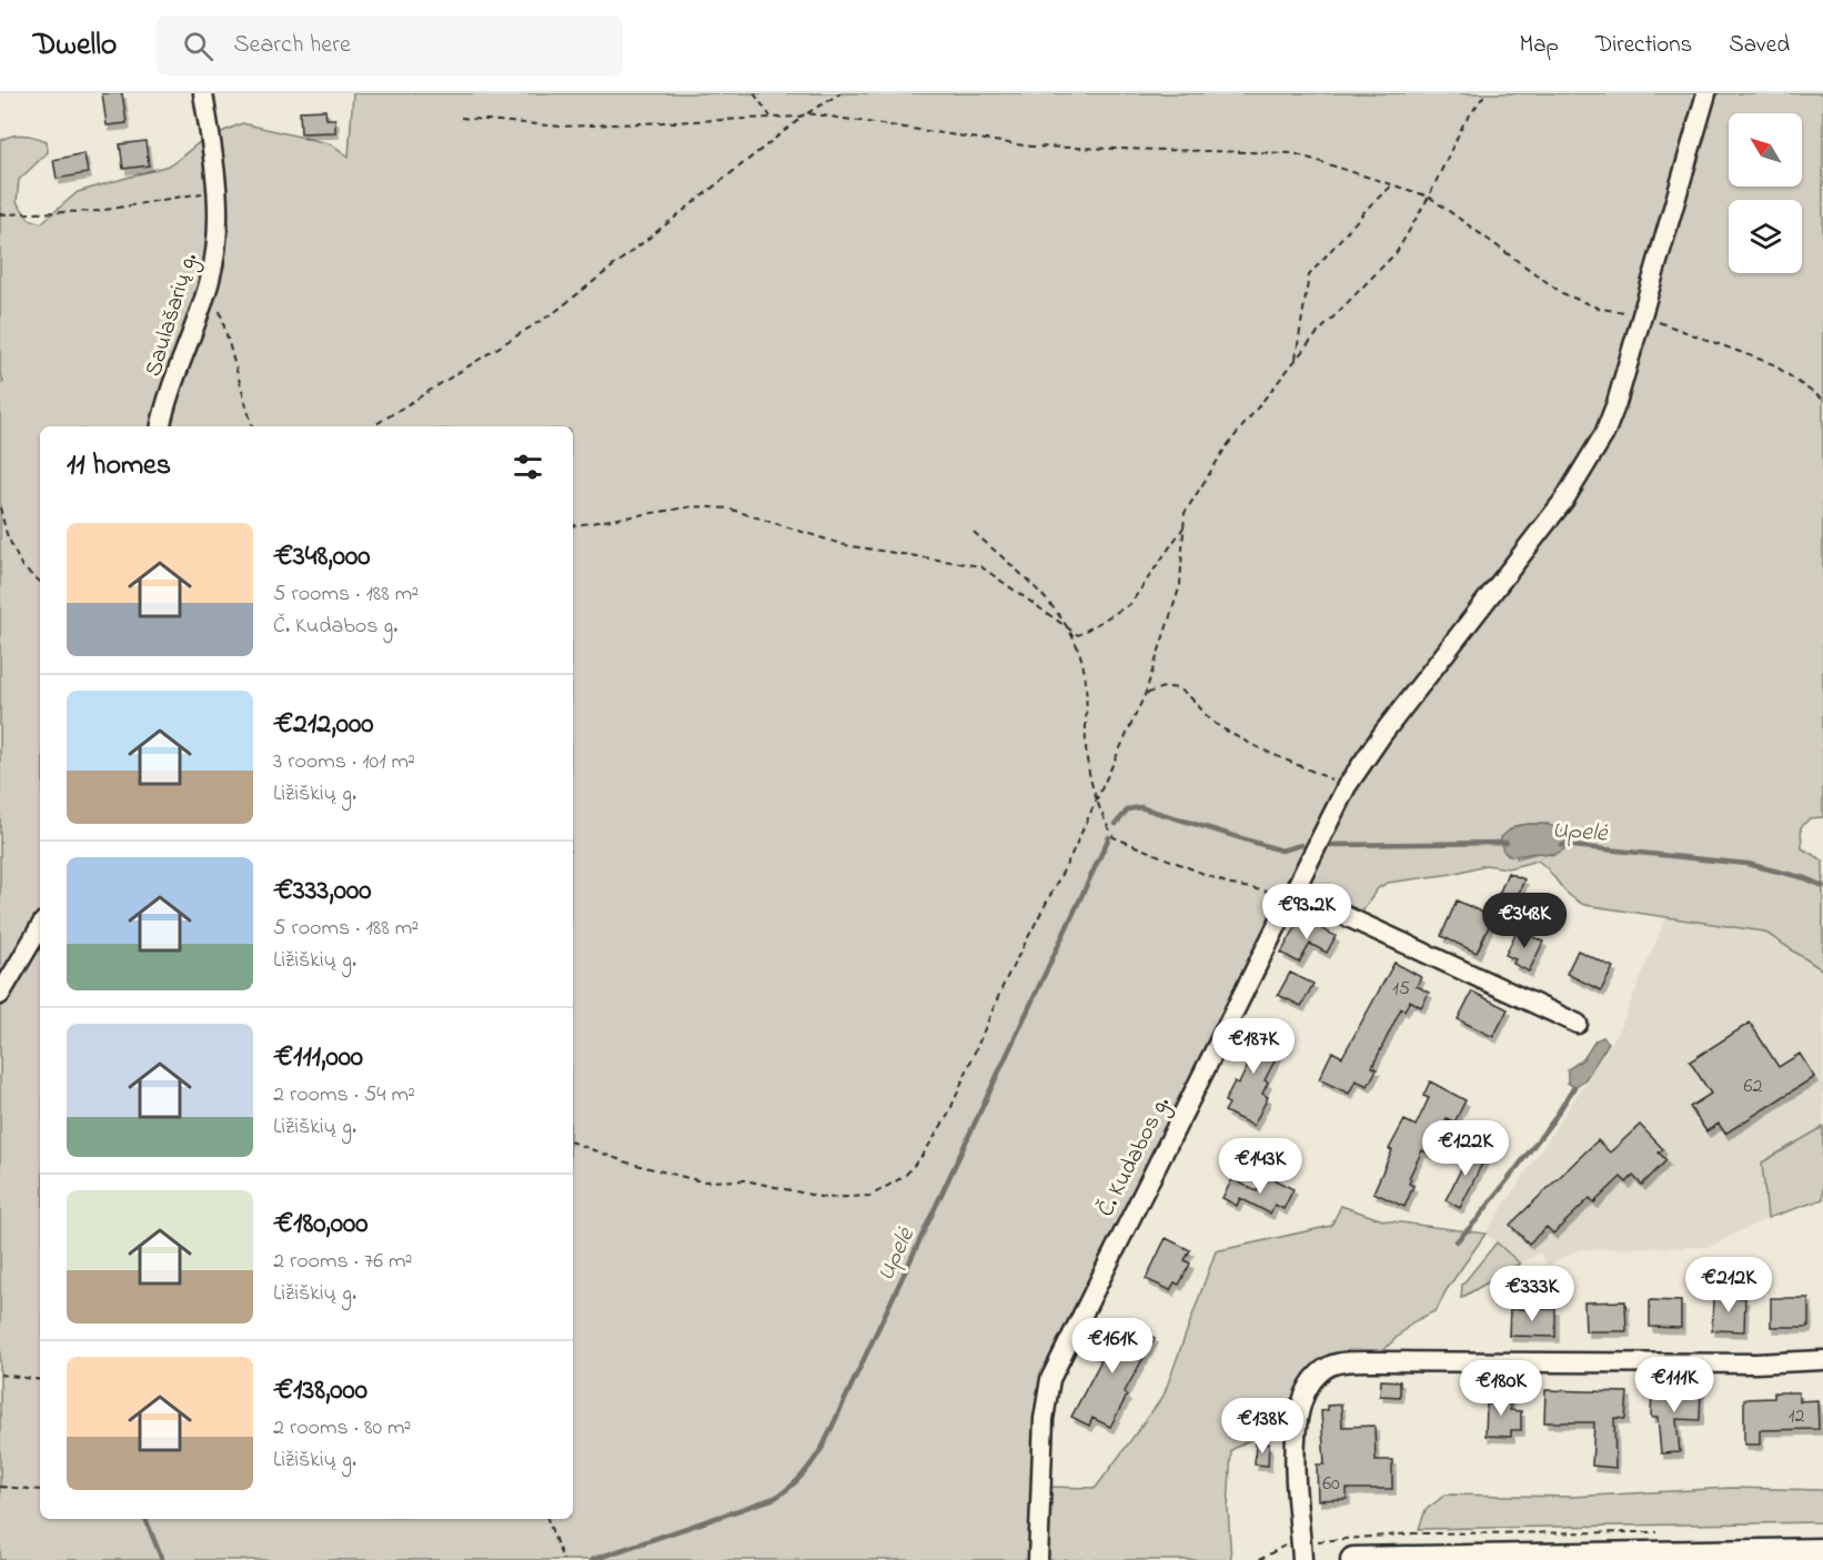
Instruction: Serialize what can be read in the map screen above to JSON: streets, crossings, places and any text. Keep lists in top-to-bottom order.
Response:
{
  "streets": {
    "street": ["Saulašarių g.", "Č. Kudabos g."]
  },
  "water": ["Upelė"],
  "house_numbers": [
    "15",
    "62",
    "12",
    "60"
  ],
  "north": "top left",
  "page": {
    "header": "Dwello",
    "search": "Search here",
    "nav": ["Map", "Directions", "Saved"],
    "heading": "11 homes",
    "list": [
      {
        "name": "€348,000",
        "note": "5 rooms · 188 m² · Č. Kudabos g."
      },
      {
        "name": "€212,000",
        "note": "3 rooms · 101 m² · Ližiškių g."
      },
      {
        "name": "€333,000",
        "note": "5 rooms · 188 m² · Ližiškių g."
      },
      {
        "name": "€111,000",
        "note": "2 rooms · 54 m² · Ližiškių g."
      },
      {
        "name": "€180,000",
        "note": "2 rooms · 76 m² · Ližiškių g."
      },
      {
        "name": "€138,000",
        "note": "2 rooms · 80 m² · Ližiškių g."
      }
    ],
    "price": [
      "€93.2K",
      "€348K",
      "€187K",
      "€122K",
      "€143K",
      "€212K",
      "€333K",
      "€161K",
      "€111K",
      "€180K",
      "€138K"
    ]
  }
}
